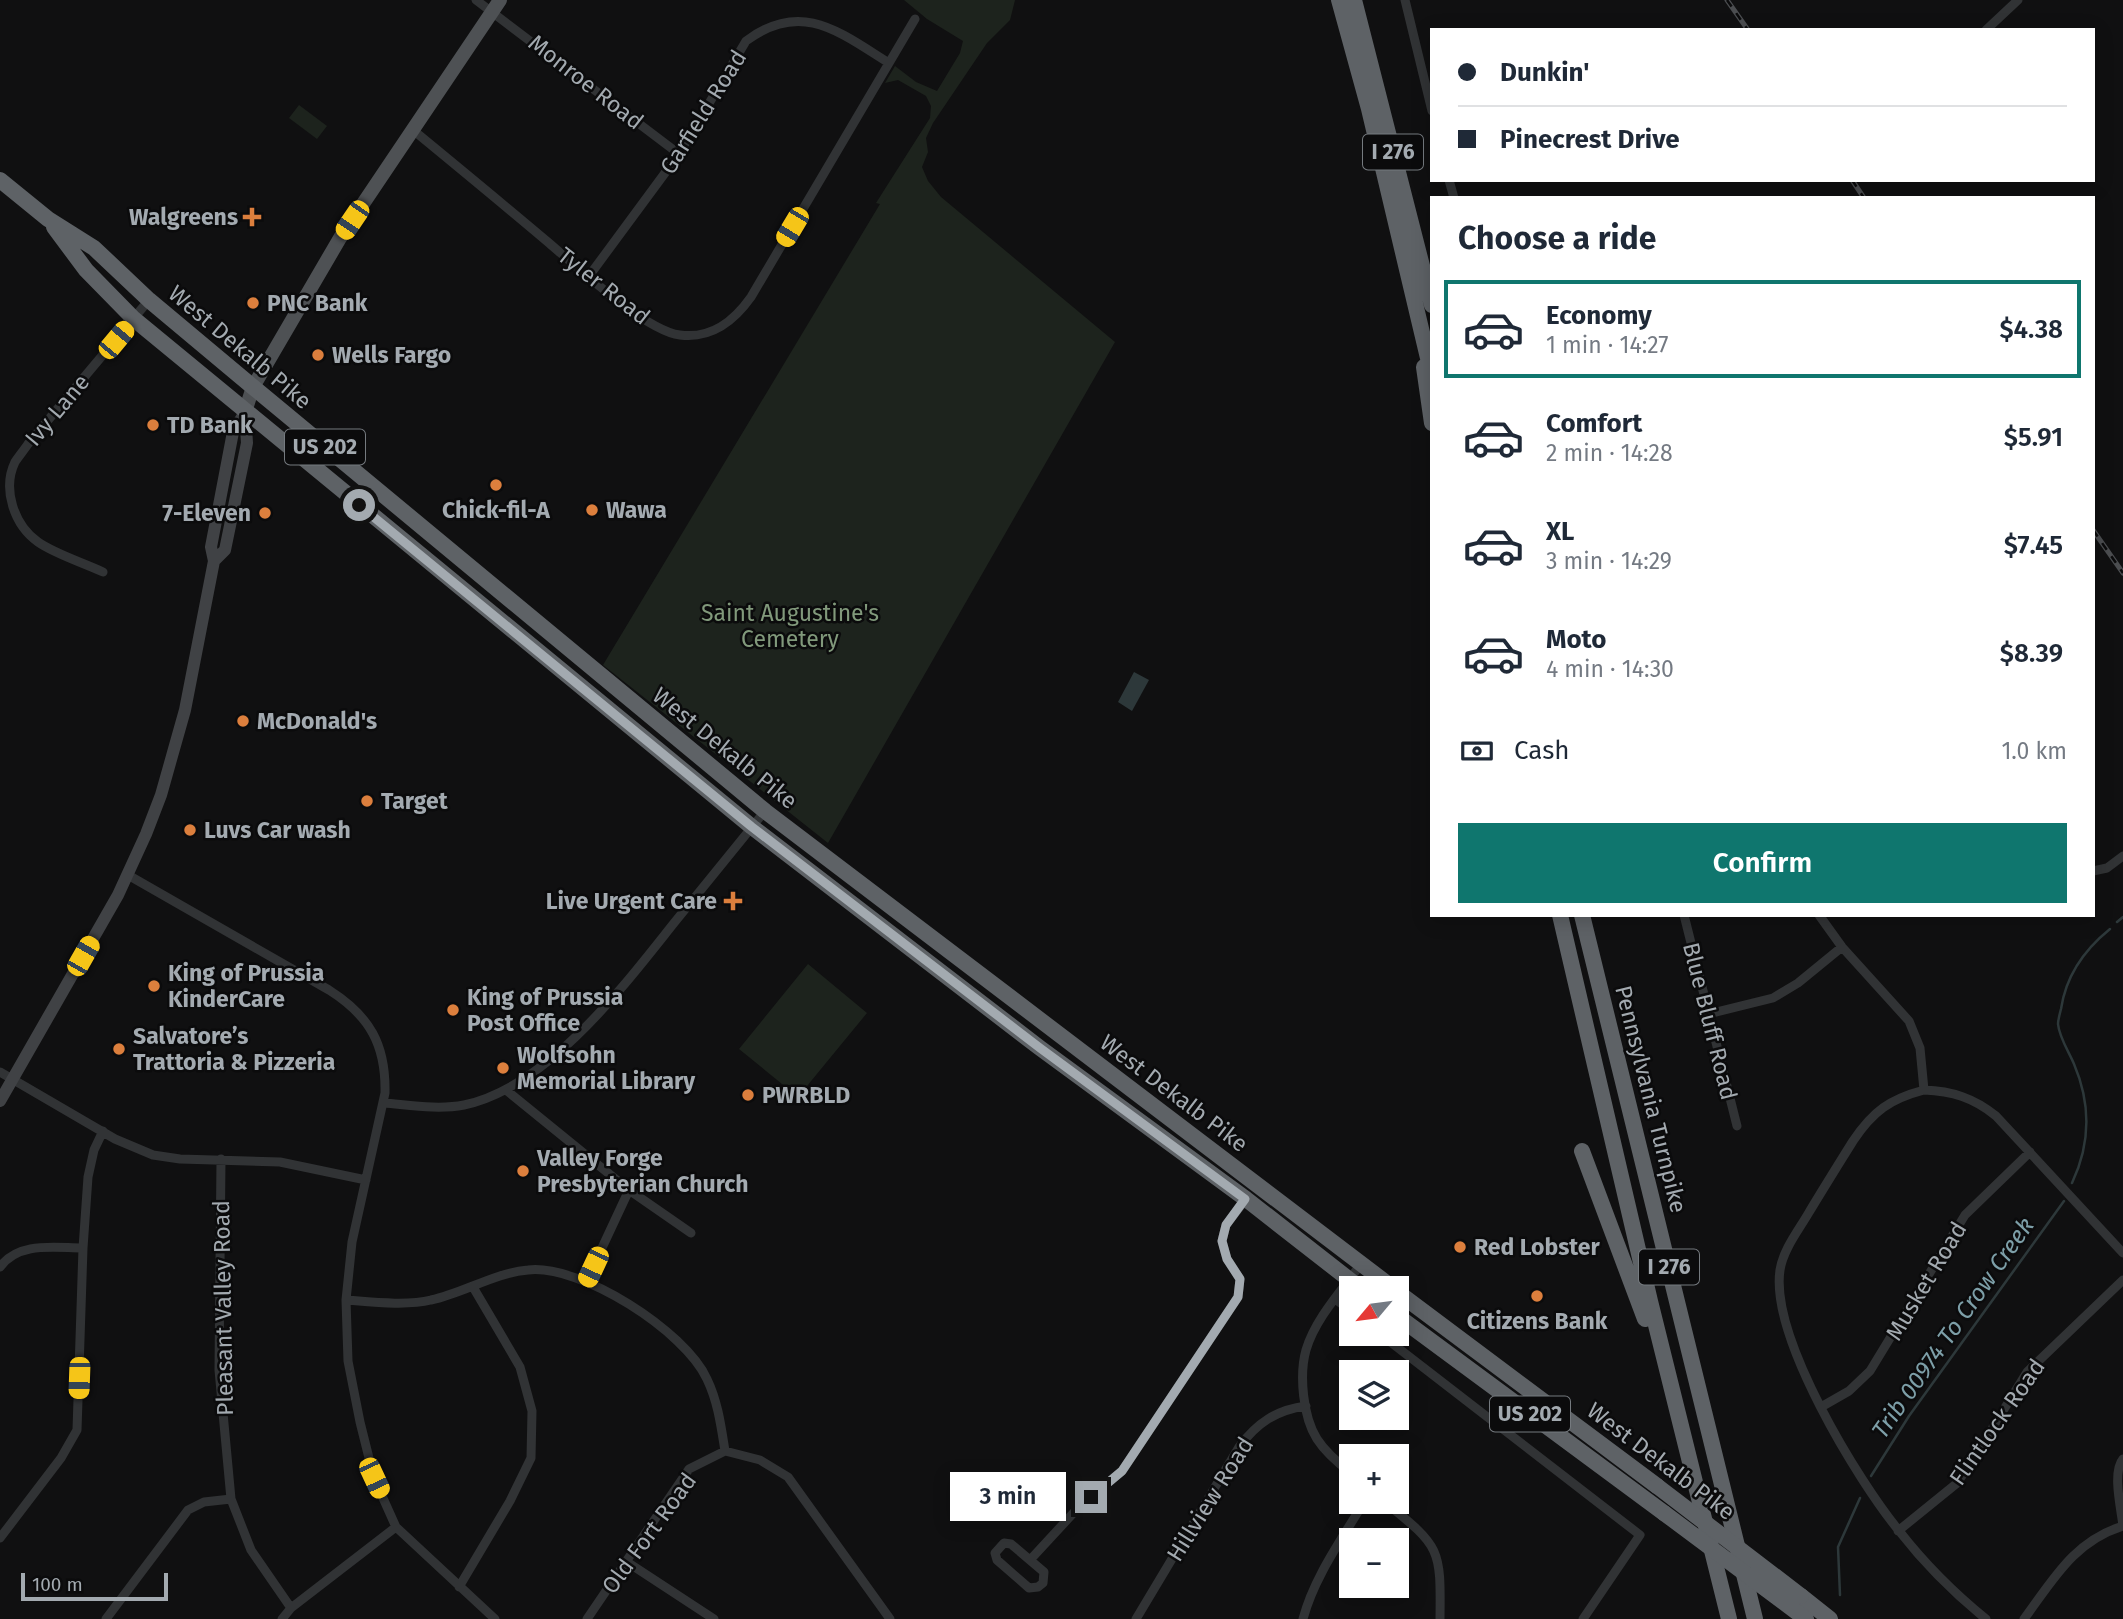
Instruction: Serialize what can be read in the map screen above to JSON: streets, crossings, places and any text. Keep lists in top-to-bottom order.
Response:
{
  "streets": {
    "highway": [
      "I 276",
      "West Dekalb Pike",
      "US 202",
      "Pennsylvania Turnpike"
    ],
    "street": [
      "Monroe Road",
      "Garfield Road",
      "Tyler Road",
      "Ivy Lane",
      "Blue Bluff Road",
      "Musket Road",
      "Pleasant Valley Road",
      "Flintlock Road",
      "Hillview Road",
      "Old Fort Road"
    ]
  },
  "crossings": [
    ["Monroe Road", "Garfield Road"],
    ["Garfield Road", "Tyler Road"],
    ["West Dekalb Pike", "Ivy Lane"]
  ],
  "water": ["Trib 00974 To Crow Creek"],
  "parks": ["Saint Augustine's Cemetery"],
  "places": {
    "health": ["Walgreens", "Live Urgent Care"],
    "other": [
      "PNC Bank",
      "Wells Fargo",
      "TD Bank",
      "Chick-fil-A",
      "Wawa",
      "7-Eleven",
      "McDonald's",
      "Target",
      "Luvs Car wash",
      "King of Prussia KinderCare",
      "King of Prussia Post Office",
      "Salvatore’s Trattoria & Pizzeria",
      "Wolfsohn Memorial Library",
      "PWRBLD",
      "Valley Forge Presbyterian Church",
      "Red Lobster",
      "Citizens Bank"
    ]
  },
  "scale_bar": "100 m",
  "north": "bottom left",
  "page": {
    "banner": ["Dunkin'", "Pinecrest Drive"],
    "heading": "Choose a ride",
    "list": [
      {
        "name": "Economy",
        "note": "1 min · 14:27",
        "value": "$4.38"
      },
      {
        "name": "Comfort",
        "note": "2 min · 14:28",
        "value": "$5.91"
      },
      {
        "name": "XL",
        "note": "3 min · 14:29",
        "value": "$7.45"
      },
      {
        "name": "Moto",
        "note": "4 min · 14:30",
        "value": "$8.39"
      }
    ],
    "pay": ["Cash", "1.0 km"],
    "buttons": "Confirm",
    "map_buttons": ["+", "−"],
    "bubble": "3 min",
    "scale": "100 m"
  }
}
